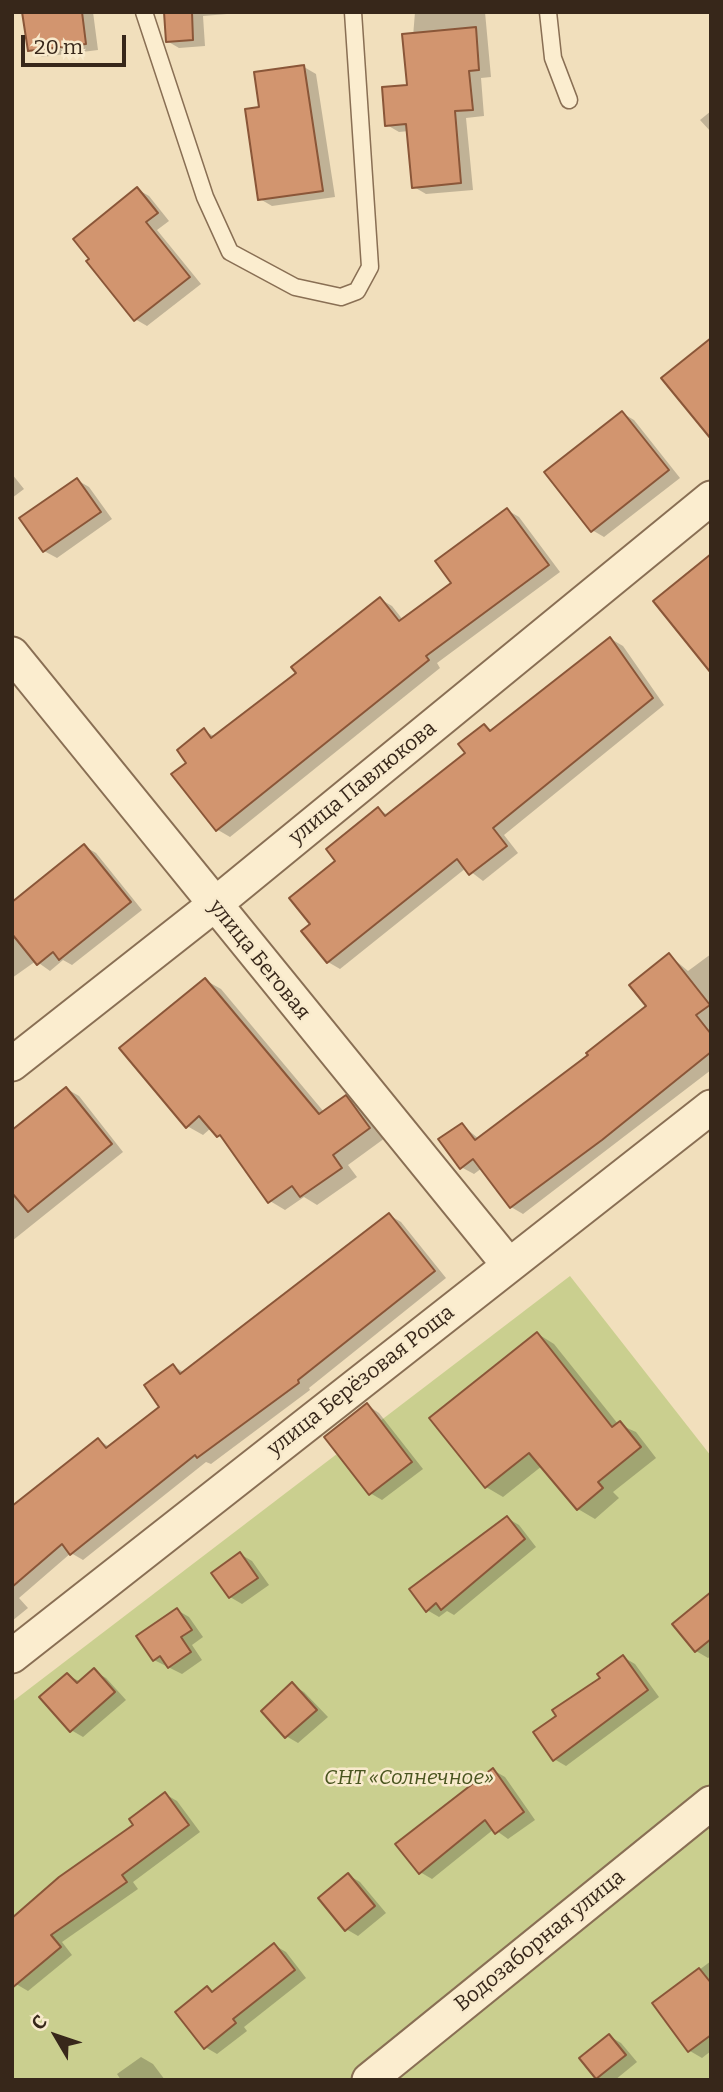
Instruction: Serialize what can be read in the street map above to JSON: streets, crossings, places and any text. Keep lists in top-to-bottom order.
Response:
{
  "streets": {
    "street": [
      "улица Павлюкова",
      "улица Беговая",
      "улица Берёзовая Роща",
      "Водозаборная улица"
    ]
  },
  "crossings": [
    ["улица Павлюкова", "улица Беговая"],
    ["улица Беговая", "улица Берёзовая Роща"]
  ],
  "parks": ["СНТ «Солнечное»"],
  "scale_bar": "20 m",
  "north": "top left"
}
